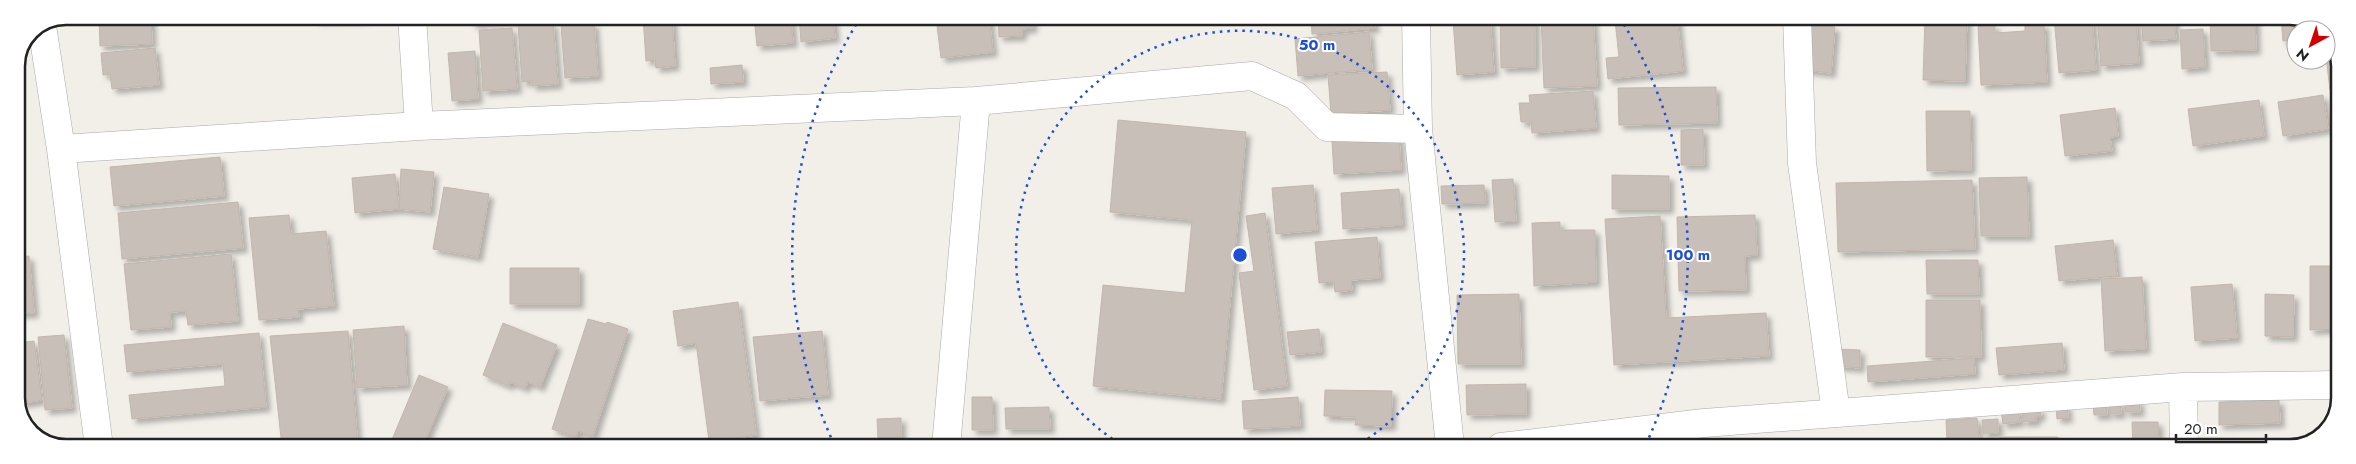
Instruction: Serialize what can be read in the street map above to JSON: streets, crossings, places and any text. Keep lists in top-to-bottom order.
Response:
{
  "scale_bar": "20 m",
  "north": "bottom left",
  "rings": ["50 m", "100 m"]
}
